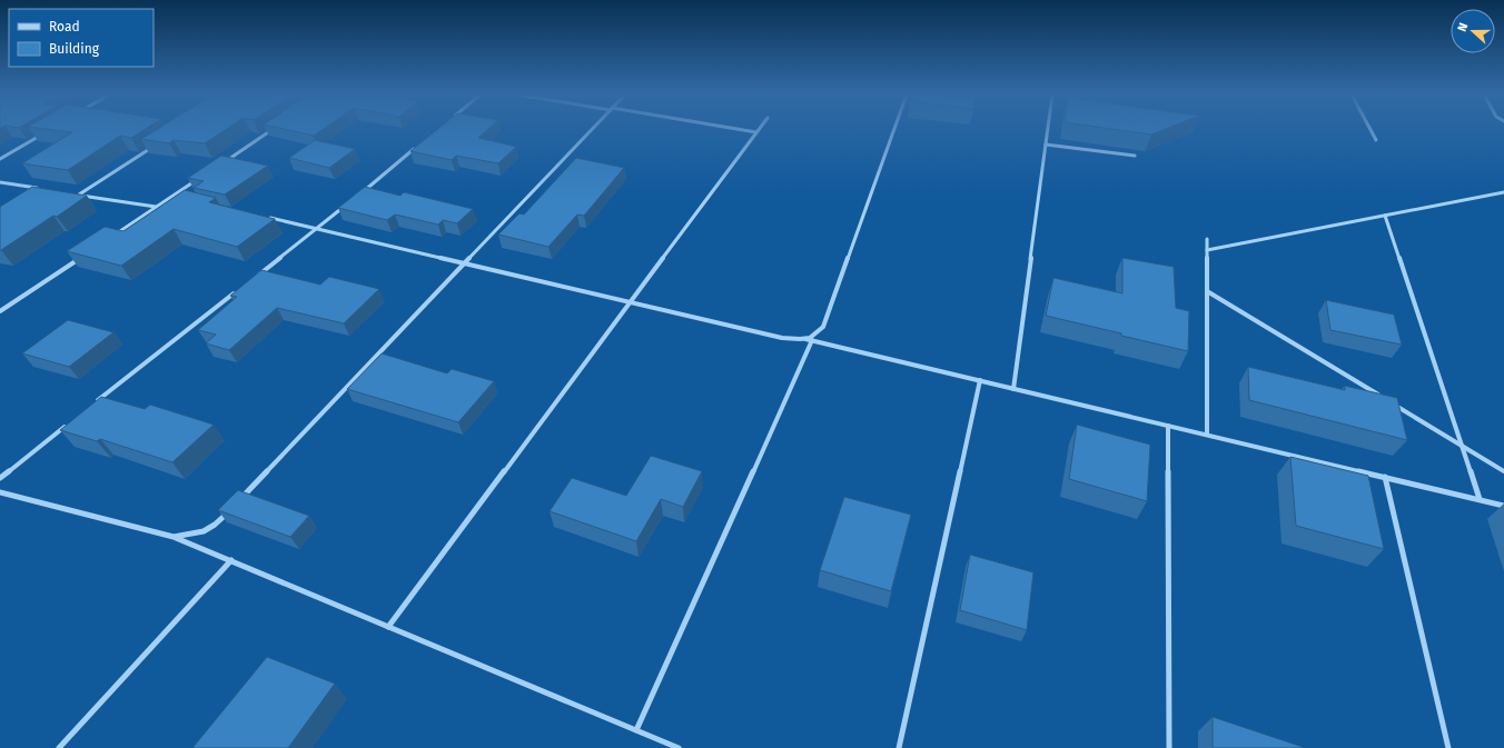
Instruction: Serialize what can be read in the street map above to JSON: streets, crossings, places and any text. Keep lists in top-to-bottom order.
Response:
{
  "legend": ["Road", "Building"],
  "north": "left"
}
